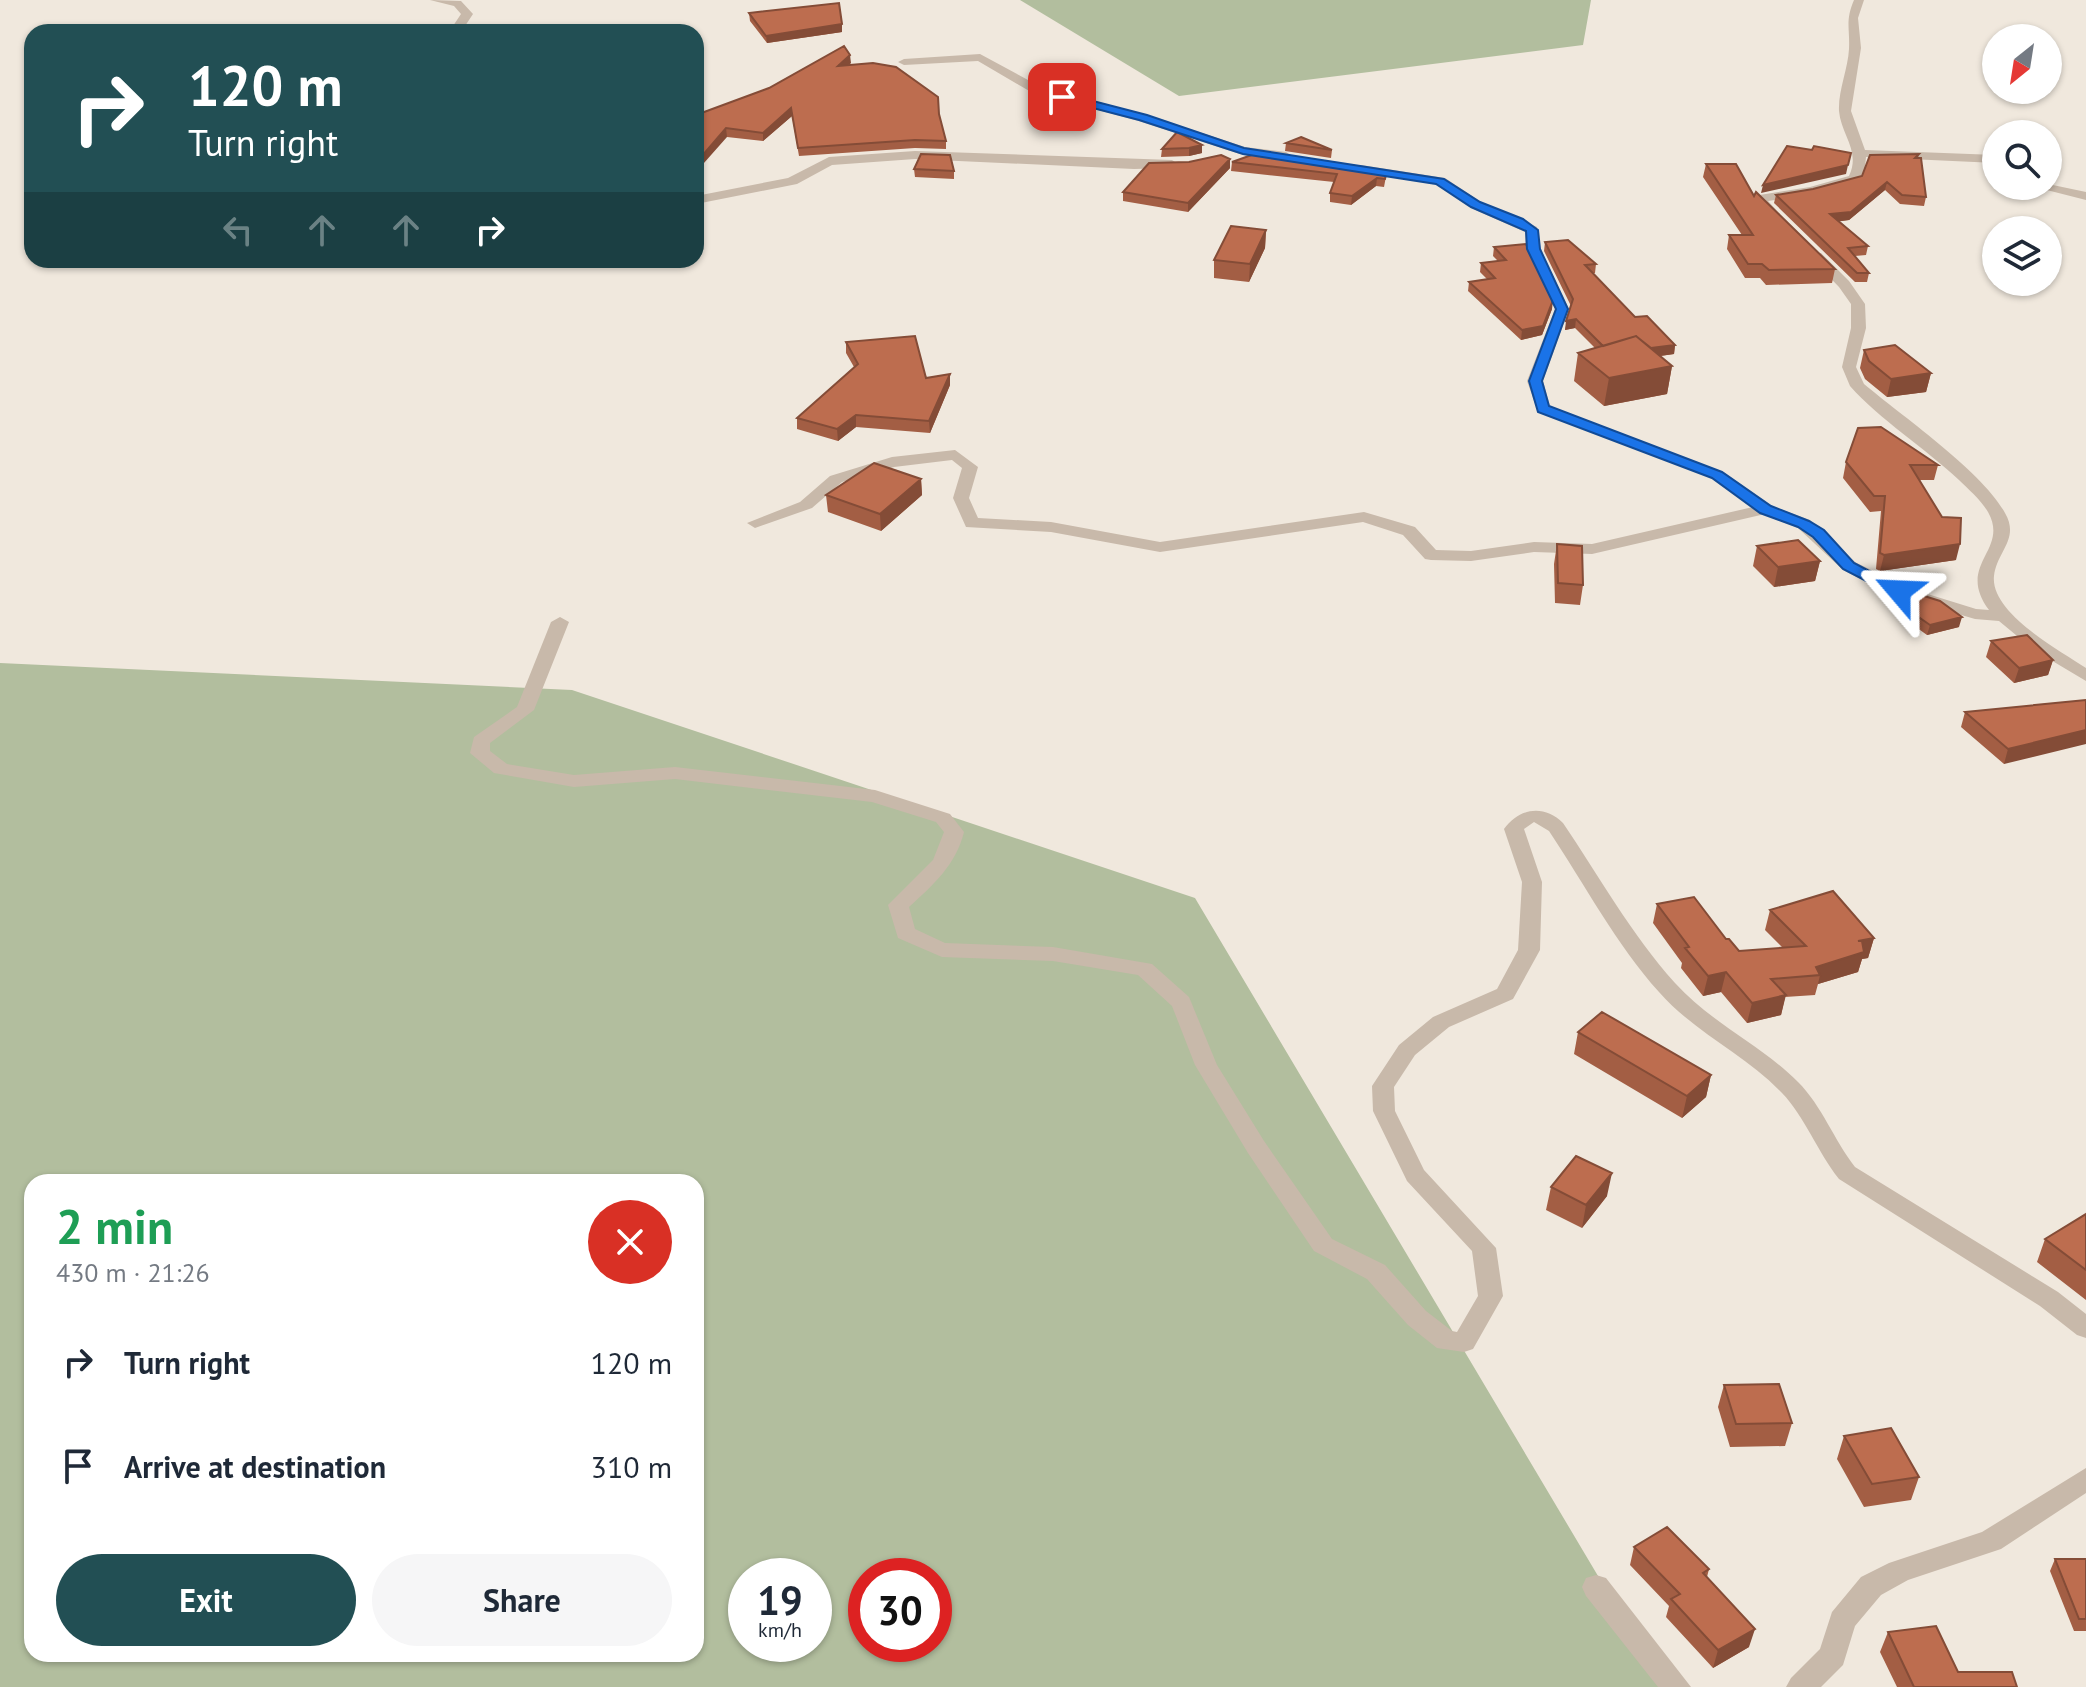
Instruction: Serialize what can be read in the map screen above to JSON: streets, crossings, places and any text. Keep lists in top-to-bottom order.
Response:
{
  "north": "bottom left",
  "page": {
    "turn": ["120 m", "Turn right"],
    "heading": ["2 min", "430 m · 21:26"],
    "list": [
      {
        "name": "Turn right",
        "value": "120 m"
      },
      {
        "name": "Arrive at destination",
        "value": "310 m"
      }
    ],
    "buttons": ["Exit", "Share"],
    "speed": "19 km/h",
    "limit": "30"
  }
}
